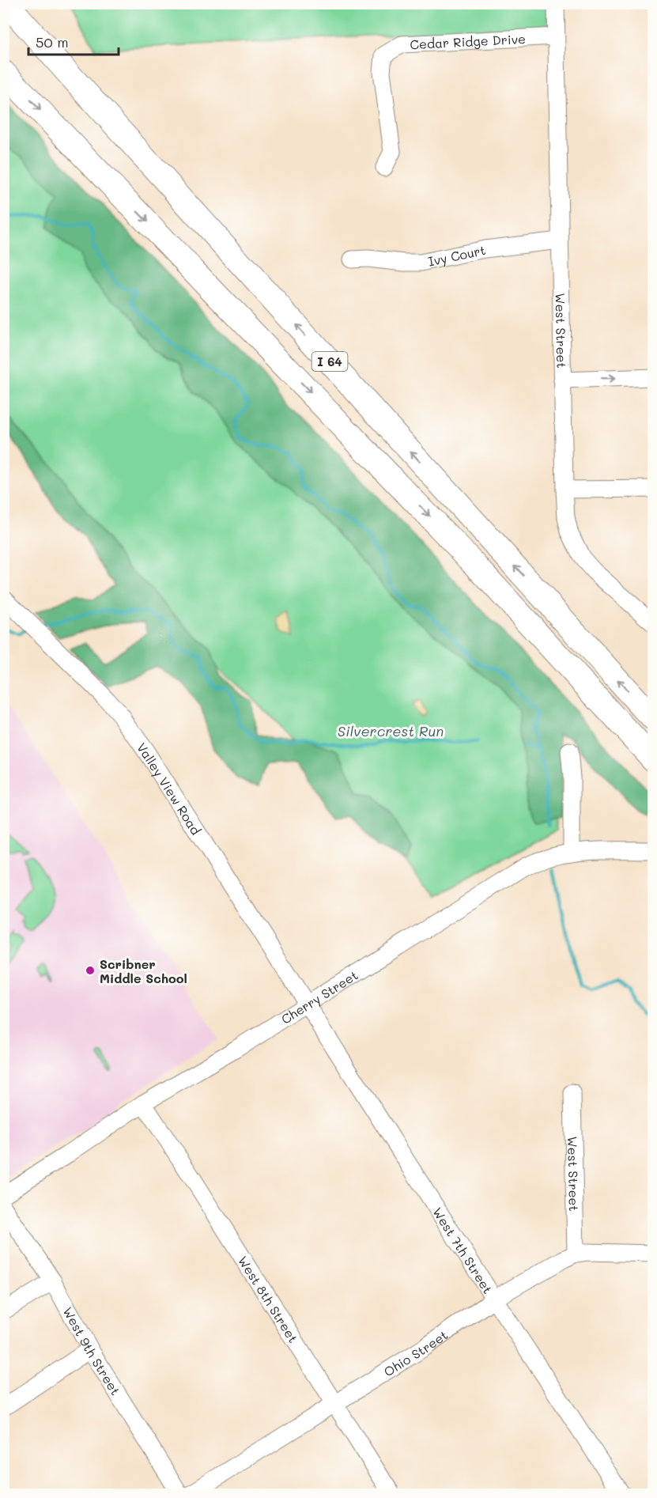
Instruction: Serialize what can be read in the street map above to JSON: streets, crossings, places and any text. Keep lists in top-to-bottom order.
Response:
{
  "streets": {
    "highway": ["I 64"],
    "street": [
      "Cedar Ridge Drive",
      "Ivy Court",
      "West Street",
      "Valley View Road",
      "Cherry Street",
      "West 7th Street",
      "West 8th Street",
      "West 9th Street",
      "Ohio Street"
    ]
  },
  "crossings": [
    ["Cedar Ridge Drive", "West Street"],
    ["Ivy Court", "West Street"],
    ["West Street", "Ohio Street"],
    ["Valley View Road", "Cherry Street"],
    ["Valley View Road", "West 7th Street"],
    ["Cherry Street", "West 7th Street"],
    ["Cherry Street", "West 8th Street"],
    ["West 7th Street", "Ohio Street"],
    ["West 8th Street", "Ohio Street"]
  ],
  "water": ["Silvercrest Run"],
  "places": ["Scribner Middle School"],
  "scale_bar": "50 m"
}
